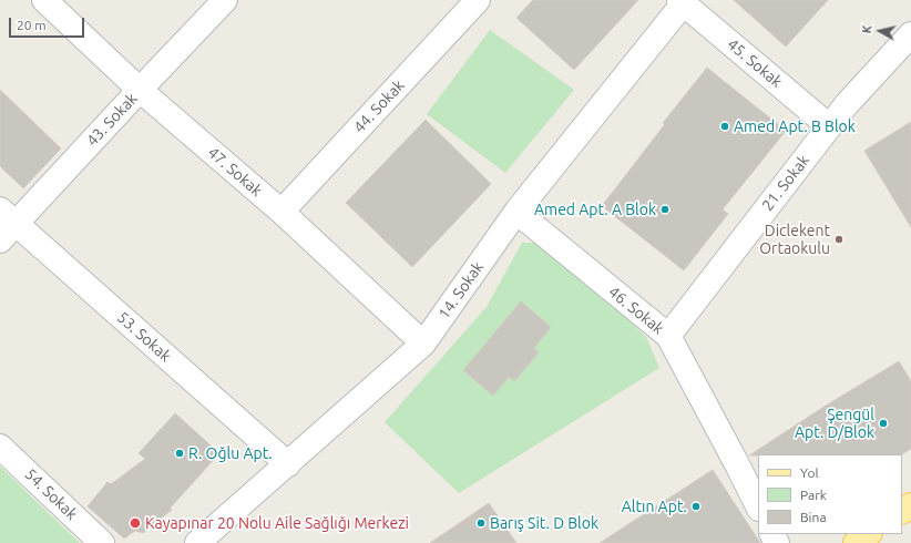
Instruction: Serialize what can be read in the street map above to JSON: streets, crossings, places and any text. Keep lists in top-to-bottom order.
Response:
{
  "streets": {
    "street": [
      "45. Sokak",
      "44. Sokak",
      "43. Sokak",
      "47. Sokak",
      "21. Sokak",
      "14. Sokak",
      "46. Sokak",
      "53. Sokak",
      "54. Sokak"
    ]
  },
  "crossings": [
    ["45. Sokak", "21. Sokak"],
    ["45. Sokak", "14. Sokak"],
    ["44. Sokak", "47. Sokak"],
    ["43. Sokak", "47. Sokak"],
    ["43. Sokak", "53. Sokak"],
    ["47. Sokak", "14. Sokak"],
    ["21. Sokak", "46. Sokak"],
    ["14. Sokak", "46. Sokak"],
    ["14. Sokak", "53. Sokak"]
  ],
  "places": [
    "Amed Apt. B Blok",
    "Amed Apt. A Blok",
    "Diclekent Ortaokulu",
    "Şengül Apt. D/Blok",
    "R. Oğlu Apt.",
    "Altın Apt.",
    "Kayapınar 20 Nolu Aile Sağlığı Merkezi",
    "Barış Sit. D Blok"
  ],
  "legend": ["Yol", "Park", "Bina"],
  "scale_bar": "20 m",
  "north": "left"
}
